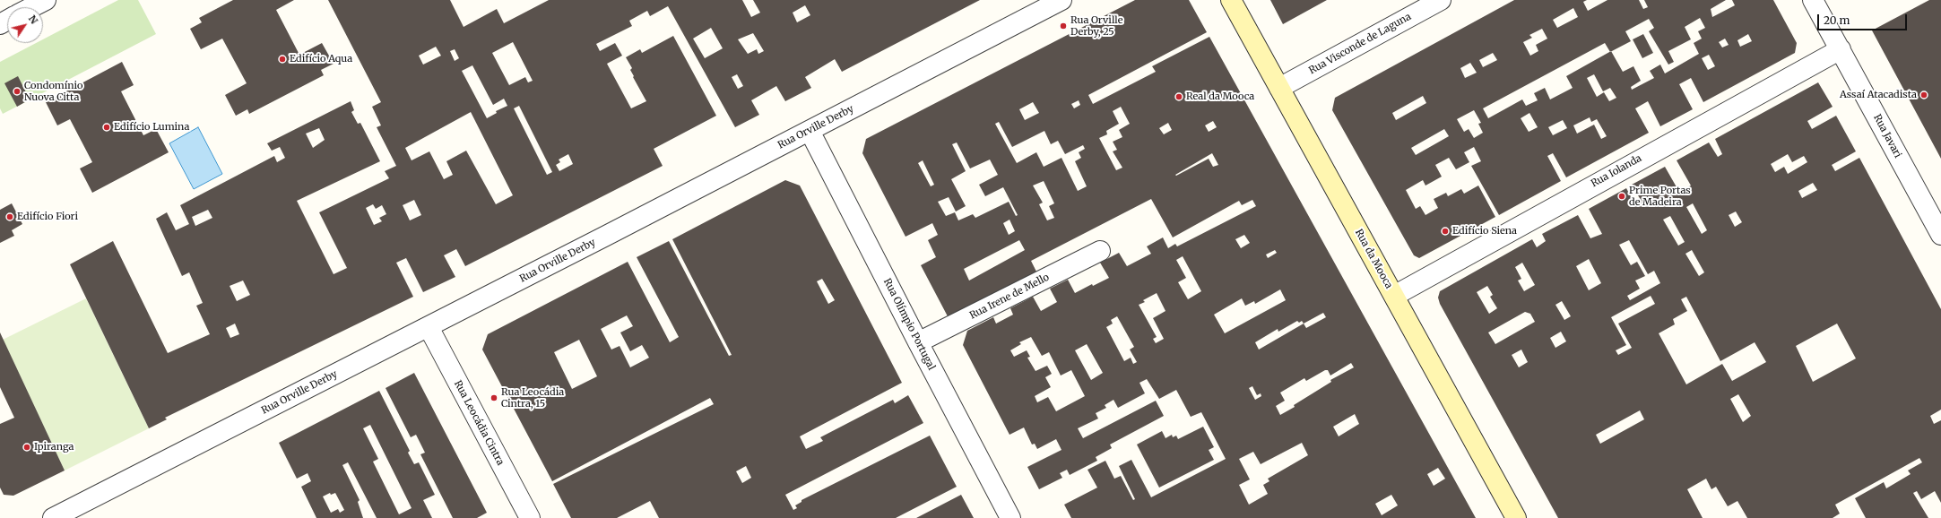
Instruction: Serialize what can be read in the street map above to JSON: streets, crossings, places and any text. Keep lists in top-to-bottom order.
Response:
{
  "streets": {
    "main road": ["Rua da Mooca"],
    "street": [
      "Rua Visconde de Laguna",
      "Rua Orville Derby",
      "Rua Javari",
      "Rua Iolanda",
      "Rua Irene de Mello",
      "Rua Olímpio Portugal",
      "Rua Leocádia Cintra"
    ]
  },
  "crossings": [
    ["Rua Visconde de Laguna", "Rua da Mooca"],
    ["Rua Orville Derby", "Rua Olímpio Portugal"],
    ["Rua Orville Derby", "Rua Leocádia Cintra"],
    ["Rua Javari", "Rua Iolanda"],
    ["Rua Iolanda", "Rua da Mooca"],
    ["Rua Irene de Mello", "Rua Olímpio Portugal"]
  ],
  "places": [
    "Rua Orville Derby, 25",
    "Edifício Aqua",
    "Condomínio Nuova Citta",
    "Assaí Atacadista",
    "Real da Mooca",
    "Edifício Lumina",
    "Prime Portas de Madeira",
    "Edifício Fiori",
    "Edifício Siena",
    "Rua Leocádia Cintra, 15",
    "Ipiranga"
  ],
  "scale_bar": "20 m",
  "north": "top right"
}
